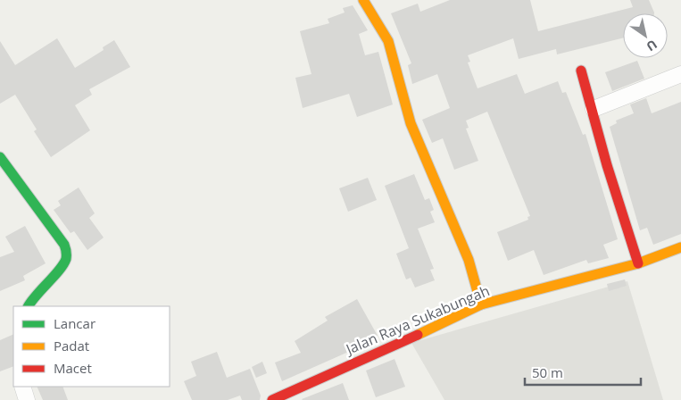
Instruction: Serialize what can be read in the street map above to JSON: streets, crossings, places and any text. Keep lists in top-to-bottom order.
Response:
{
  "streets": {
    "street": ["Jalan Raya Sukabungah"]
  },
  "legend": ["Lancar", "Padat", "Macet"],
  "scale_bar": "50 m",
  "north": "bottom right"
}
